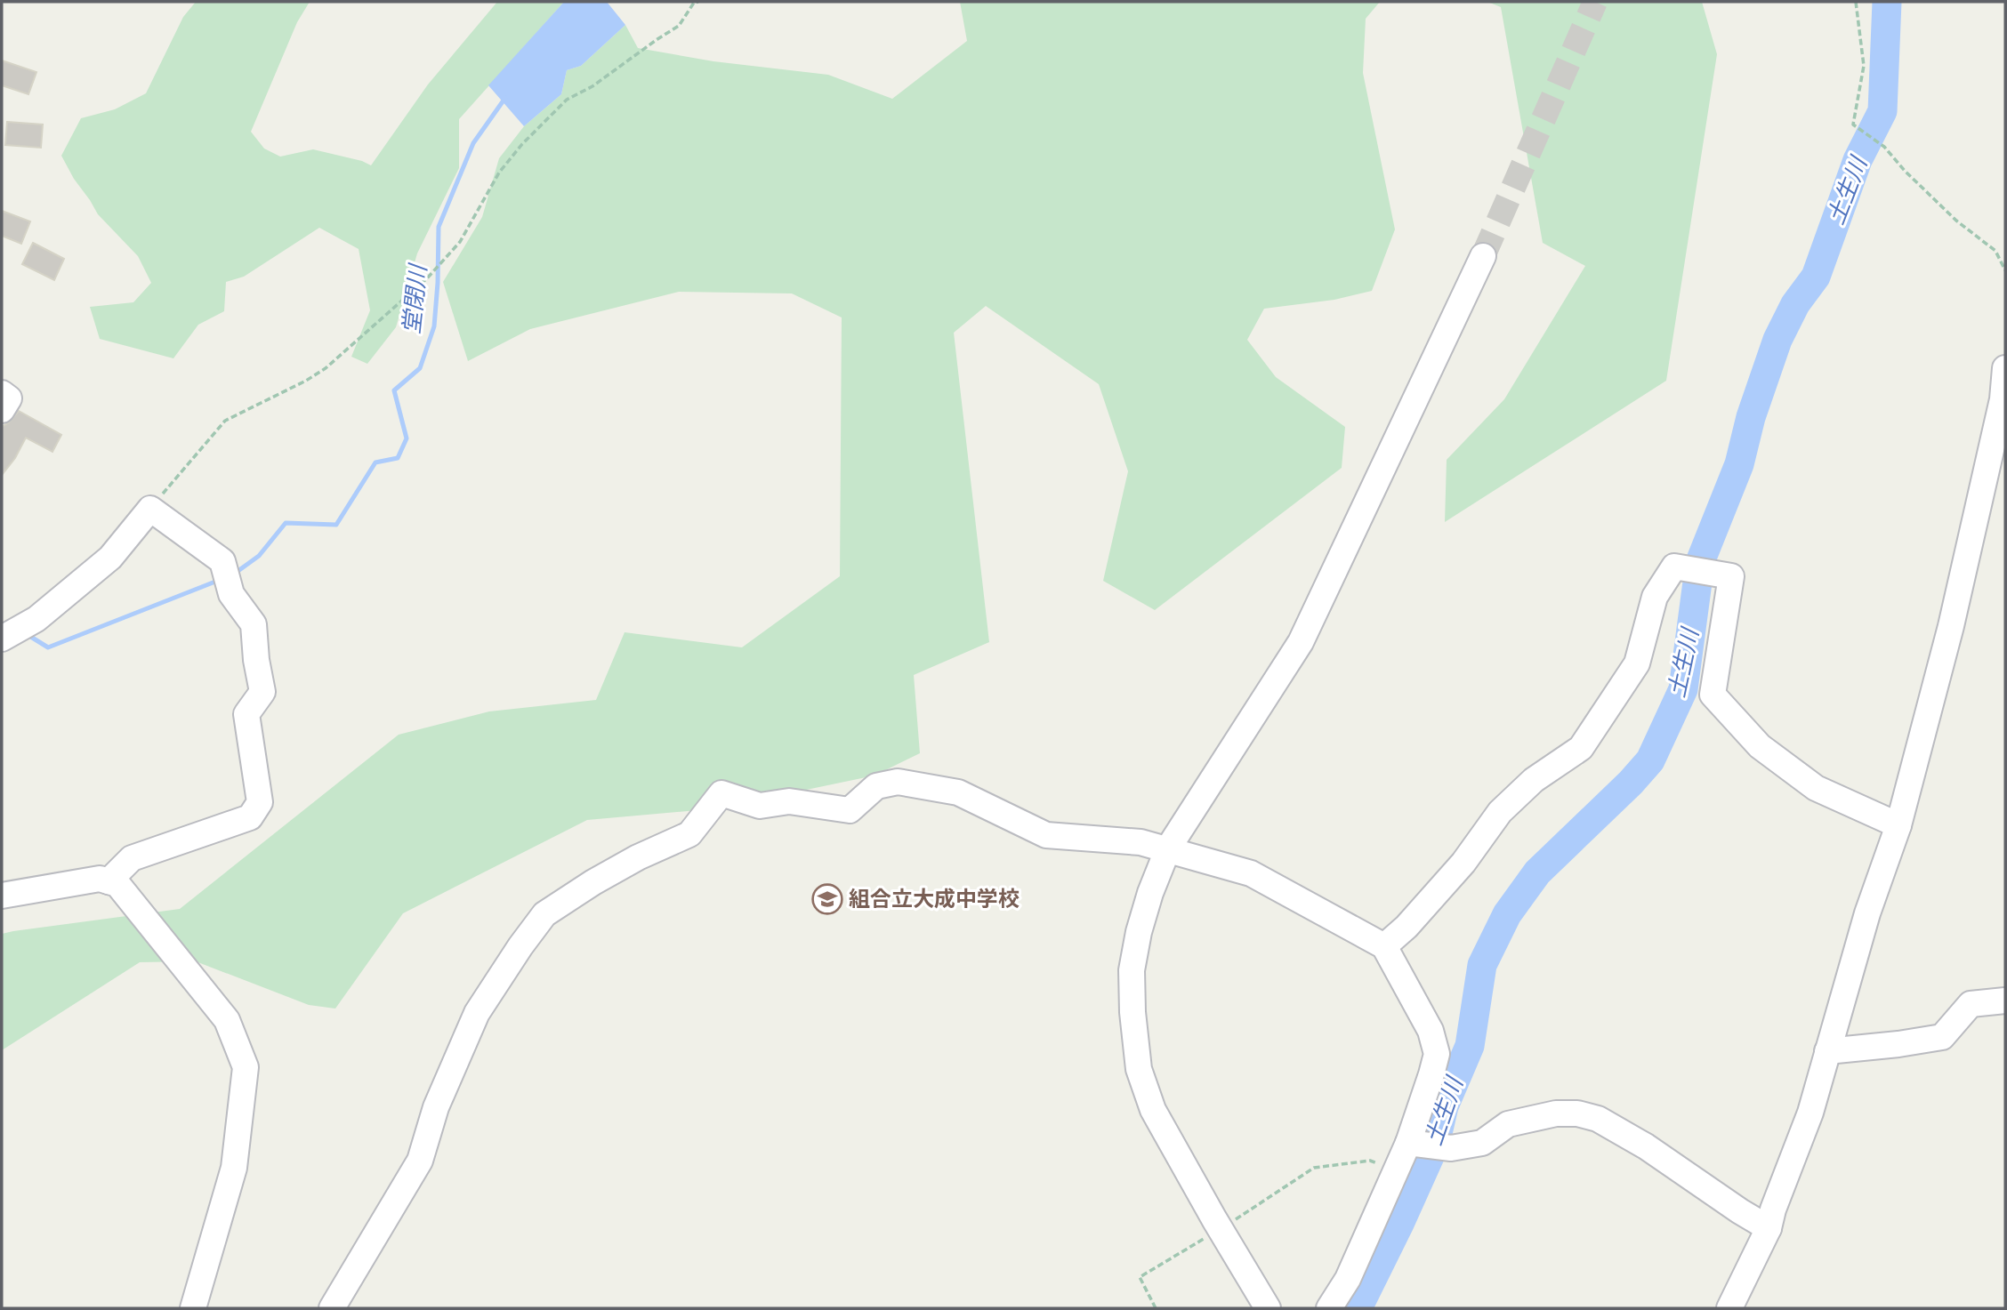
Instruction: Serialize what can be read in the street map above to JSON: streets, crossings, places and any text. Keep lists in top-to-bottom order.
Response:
{
  "water": ["土生川", "堂閉川"],
  "places": {
    "school or university": ["組合立大成中学校"]
  }
}
